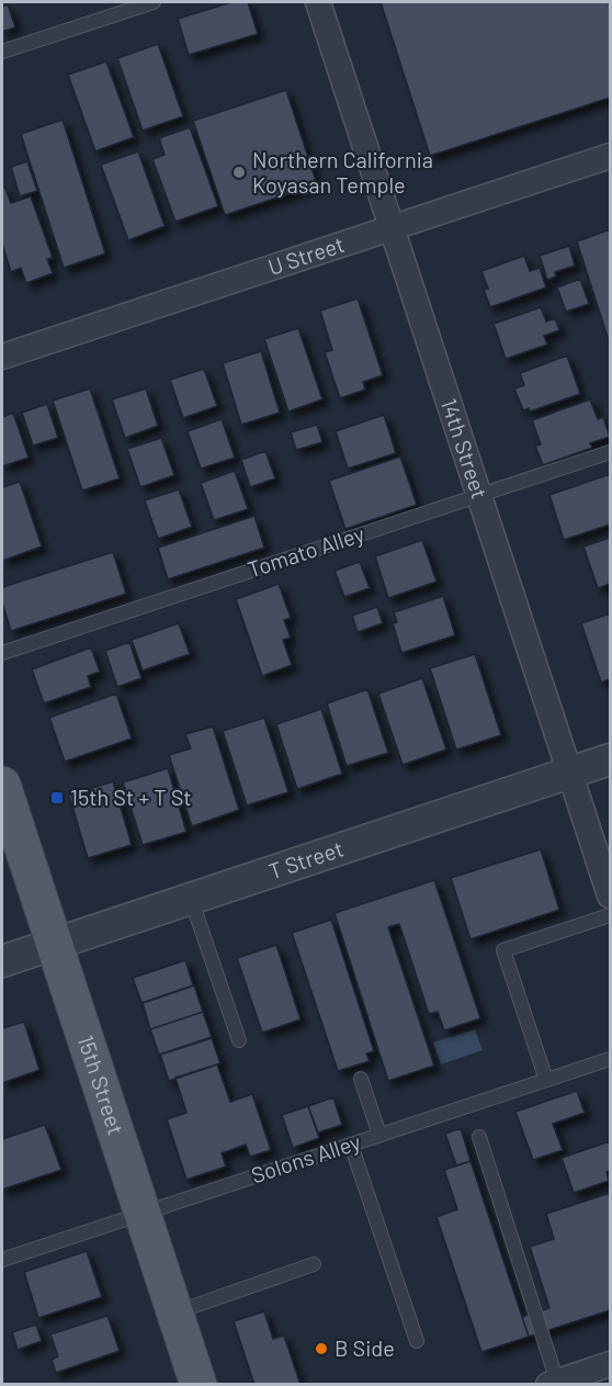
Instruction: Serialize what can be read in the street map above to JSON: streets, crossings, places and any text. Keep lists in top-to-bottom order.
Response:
{
  "streets": {
    "main road": ["15th Street"],
    "street": ["U Street", "14th Street", "T Street"],
    "lane": ["Tomato Alley", "Solons Alley"]
  },
  "crossings": [
    ["U Street", "14th Street"],
    ["14th Street", "Tomato Alley"],
    ["14th Street", "T Street"],
    ["T Street", "15th Street"],
    ["15th Street", "Solons Alley"]
  ],
  "places": {
    "other": ["Northern California Koyasan Temple", "B Side"],
    "transit": ["15th St + T St"]
  }
}
